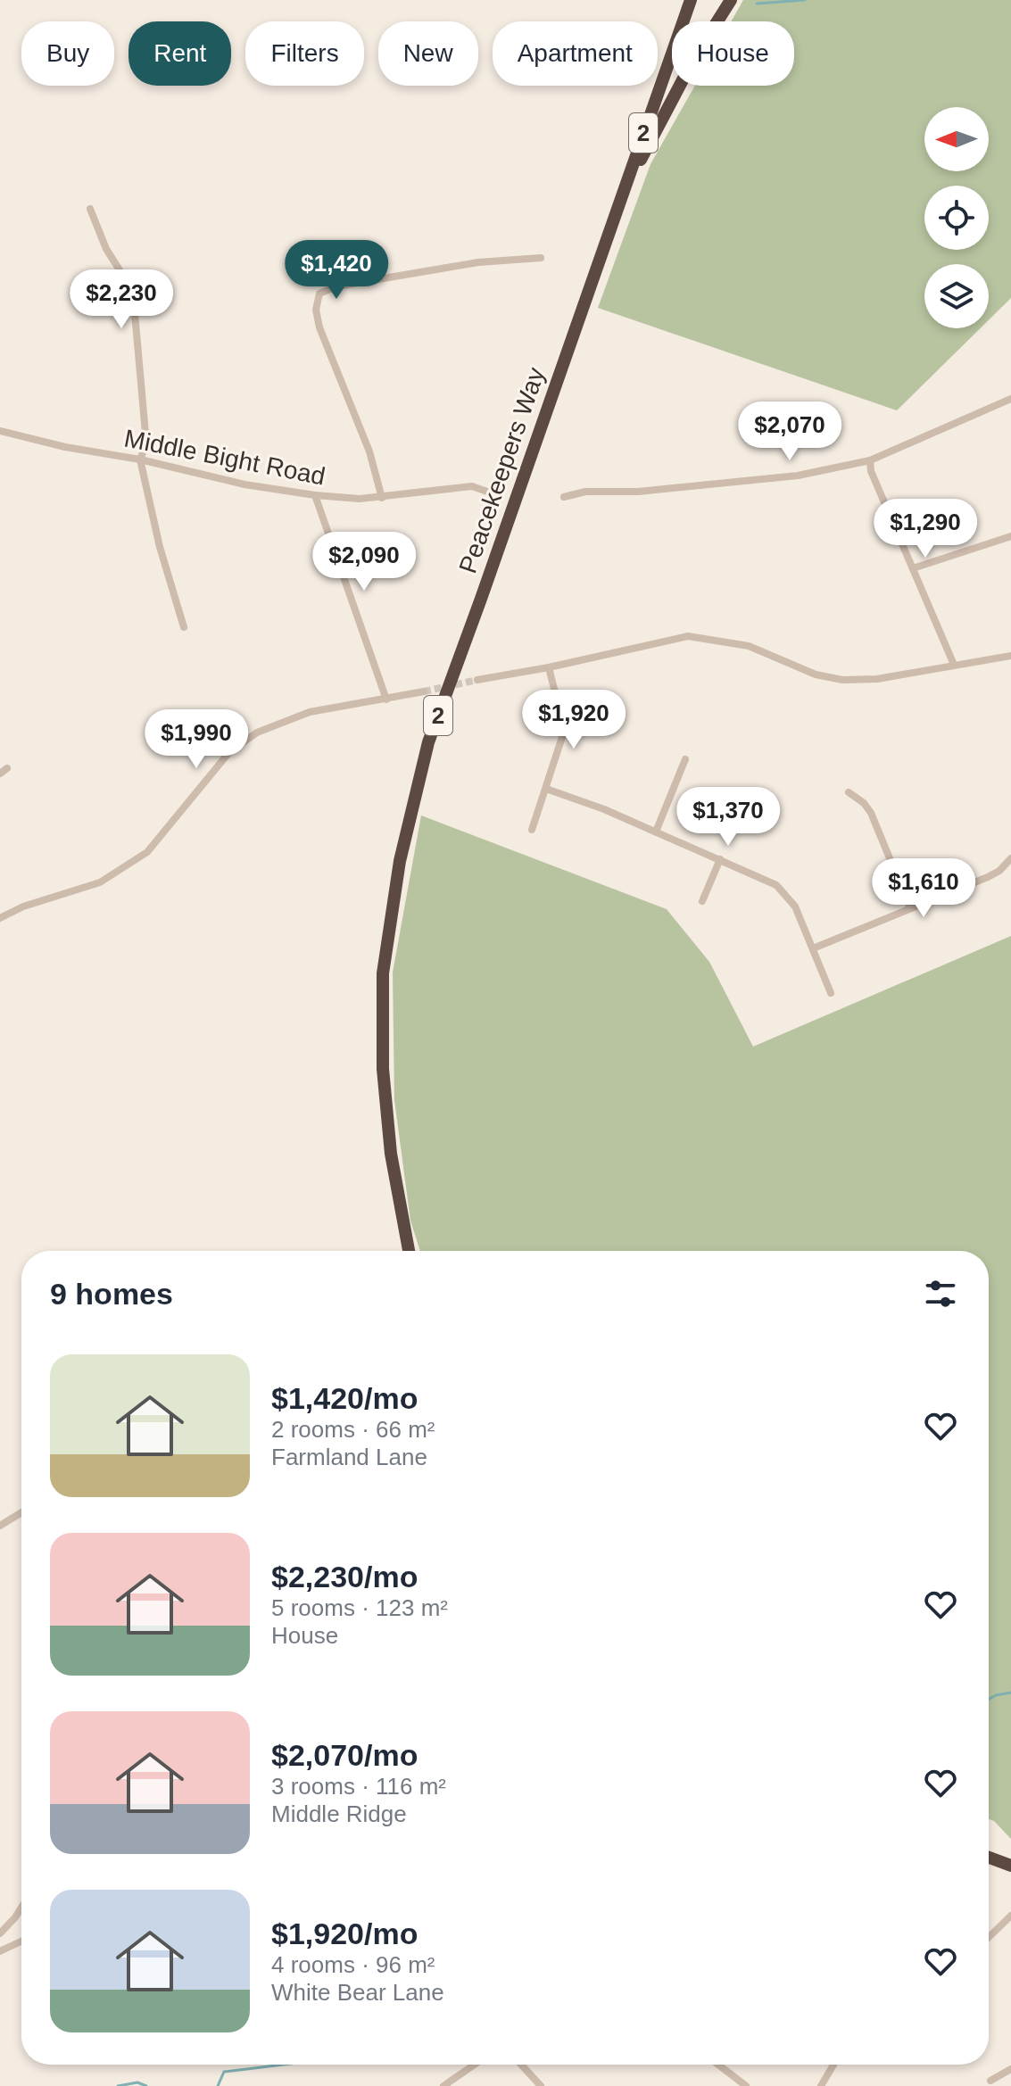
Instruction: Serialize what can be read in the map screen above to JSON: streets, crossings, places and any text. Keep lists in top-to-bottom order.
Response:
{
  "streets": {
    "highway": ["2", "Peacekeepers Way"],
    "street": ["Middle Bight Road"]
  },
  "north": "left",
  "page": {
    "chip": [
      "Buy",
      "Rent",
      "Filters",
      "New",
      "Apartment",
      "House"
    ],
    "price": [
      "$1,420",
      "$2,230",
      "$2,070",
      "$1,290",
      "$2,090",
      "$1,920",
      "$1,990",
      "$1,370",
      "$1,610"
    ],
    "heading": "9 homes",
    "list": [
      {
        "name": "$1,420/mo",
        "note": "2 rooms · 66 m² · Farmland Lane"
      },
      {
        "name": "$2,230/mo",
        "note": "5 rooms · 123 m² · House"
      },
      {
        "name": "$2,070/mo",
        "note": "3 rooms · 116 m² · Middle Ridge"
      },
      {
        "name": "$1,920/mo",
        "note": "4 rooms · 96 m² · White Bear Lane"
      }
    ]
  }
}
